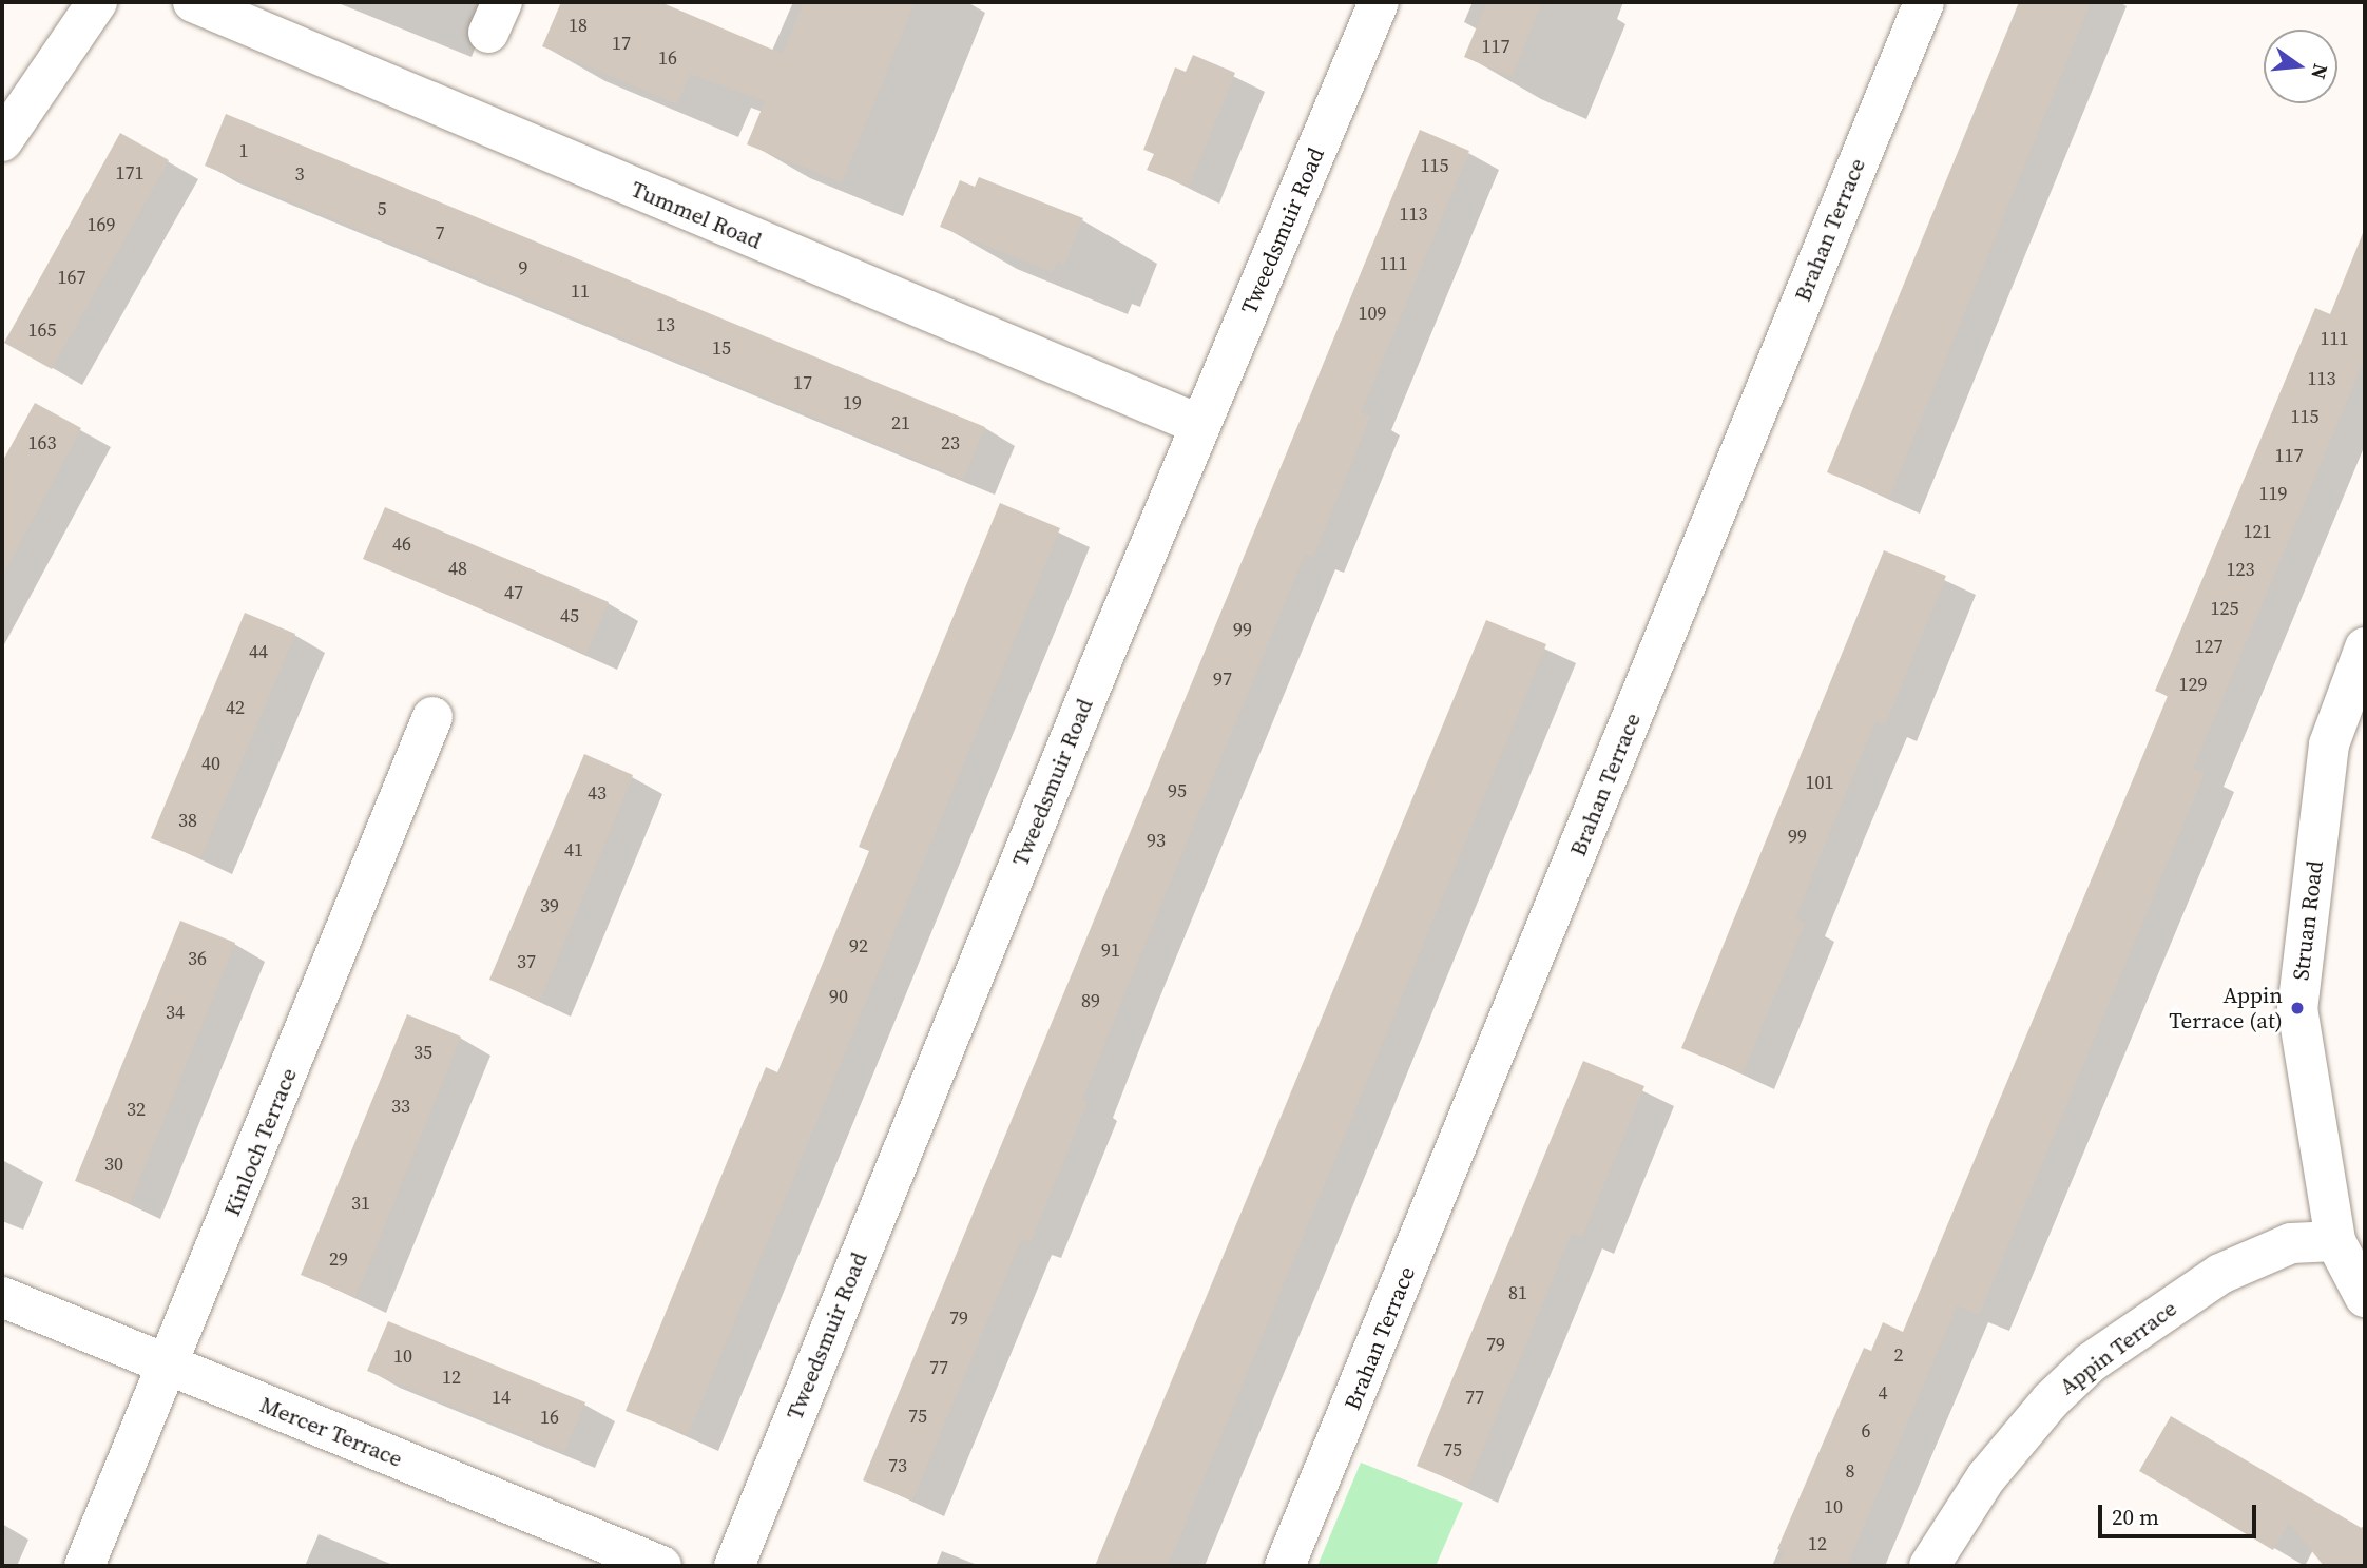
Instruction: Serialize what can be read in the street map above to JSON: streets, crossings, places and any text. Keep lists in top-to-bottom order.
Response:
{
  "streets": {
    "street": [
      "Tummel Road",
      "Brahan Terrace",
      "Tweedsmuir Road",
      "Struan Road",
      "Kinloch Terrace",
      "Appin Terrace",
      "Mercer Terrace"
    ]
  },
  "crossings": [
    ["Tummel Road", "Tweedsmuir Road"],
    ["Struan Road", "Appin Terrace"],
    ["Kinloch Terrace", "Mercer Terrace"]
  ],
  "places": ["Appin Terrace (at)"],
  "house_numbers": [
    "18",
    "17",
    "117",
    "16",
    "1",
    "115",
    "171",
    "3",
    "5",
    "113",
    "169",
    "7",
    "111",
    "9",
    "167",
    "11",
    "109",
    "13",
    "165",
    "111",
    "15",
    "113",
    "17",
    "19",
    "115",
    "21",
    "163",
    "23",
    "117",
    "119",
    "121",
    "46",
    "48",
    "123",
    "47",
    "125",
    "45",
    "99",
    "127",
    "44",
    "97",
    "129",
    "42",
    "40",
    "101",
    "95",
    "43",
    "38",
    "99",
    "93",
    "41",
    "39",
    "92",
    "91",
    "36",
    "37",
    "90",
    "89",
    "34",
    "35",
    "33",
    "32",
    "30",
    "31",
    "29",
    "81",
    "79",
    "79",
    "2",
    "10",
    "77",
    "12",
    "4",
    "14",
    "77",
    "75",
    "16",
    "6",
    "75",
    "73",
    "8",
    "10",
    "12"
  ],
  "scale_bar": "20 m",
  "north": "right"
}
